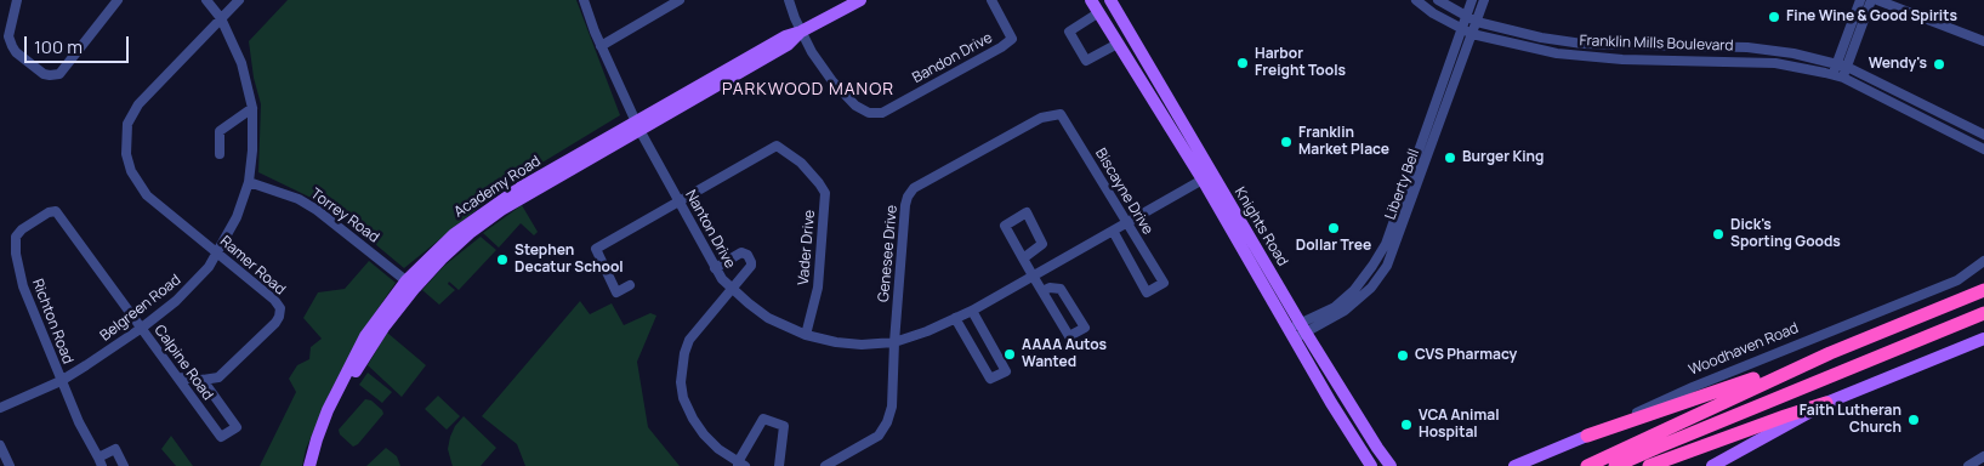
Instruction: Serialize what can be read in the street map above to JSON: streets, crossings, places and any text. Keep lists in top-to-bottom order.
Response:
{
  "streets": {
    "main road": ["Academy Road", "Knights Road", "Woodhaven Road"],
    "street": [
      "Franklin Mills Boulevard",
      "Bandon Drive",
      "Liberty Bell",
      "Biscayne Drive",
      "Torrey Road",
      "Nanton Drive",
      "Vader Drive",
      "Genesee Drive",
      "Ramer Road",
      "Belgreen Road",
      "Richton Road",
      "Calpine Road"
    ]
  },
  "crossings": [
    ["Franklin Mills Boulevard", "Liberty Bell"],
    ["Bandon Drive", "Academy Road"],
    ["Liberty Bell", "Knights Road"],
    ["Academy Road", "Torrey Road"],
    ["Academy Road", "Nanton Drive"],
    ["Biscayne Drive", "Nanton Drive"],
    ["Biscayne Drive", "Genesee Drive"],
    ["Torrey Road", "Belgreen Road"],
    ["Knights Road", "Nanton Drive"],
    ["Nanton Drive", "Vader Drive"],
    ["Nanton Drive", "Genesee Drive"],
    ["Ramer Road", "Belgreen Road"],
    ["Ramer Road", "Calpine Road"],
    ["Belgreen Road", "Richton Road"],
    ["Belgreen Road", "Calpine Road"],
    ["Richton Road", "Calpine Road"]
  ],
  "districts": ["PARKWOOD MANOR"],
  "places": [
    "Fine Wine & Good Spirits",
    "Harbor Freight Tools",
    "Wendy's",
    "Franklin Market Place",
    "Burger King",
    "Dollar Tree",
    "Dick's Sporting Goods",
    "Stephen Decatur School",
    "AAAA Autos Wanted",
    "CVS Pharmacy",
    "Faith Lutheran Church",
    "VCA Animal Hospital"
  ],
  "scale_bar": "100 m"
}
